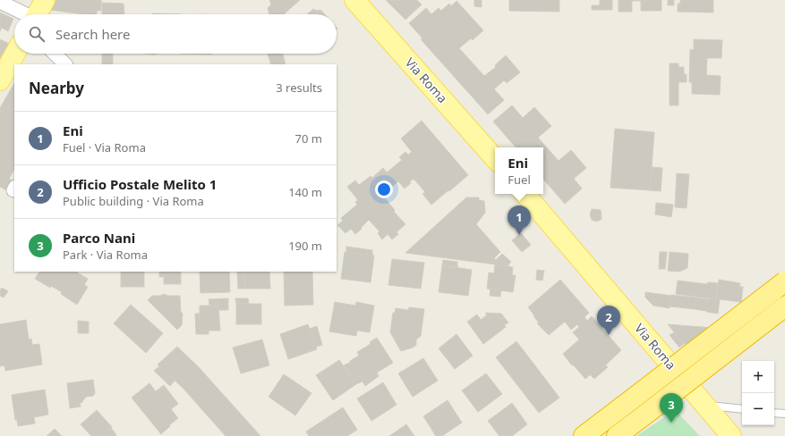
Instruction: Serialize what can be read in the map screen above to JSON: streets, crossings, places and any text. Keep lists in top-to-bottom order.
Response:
{
  "streets": {
    "main road": ["Via Roma"]
  },
  "page": {
    "search": "Search here",
    "heading": ["Nearby", "3 results"],
    "list": [
      {
        "mark": "1",
        "name": "Eni",
        "note": "Fuel · Via Roma",
        "value": "70 m"
      },
      {
        "mark": "2",
        "name": "Ufficio Postale Melito 1",
        "note": "Public building · Via Roma",
        "value": "140 m"
      },
      {
        "mark": "3",
        "name": "Parco Nani",
        "note": "Park · Via Roma",
        "value": "190 m"
      }
    ],
    "popup": ["Eni", "Fuel"],
    "pins": ["1", "2", "3"],
    "map_buttons": ["+", "−"]
  }
}
